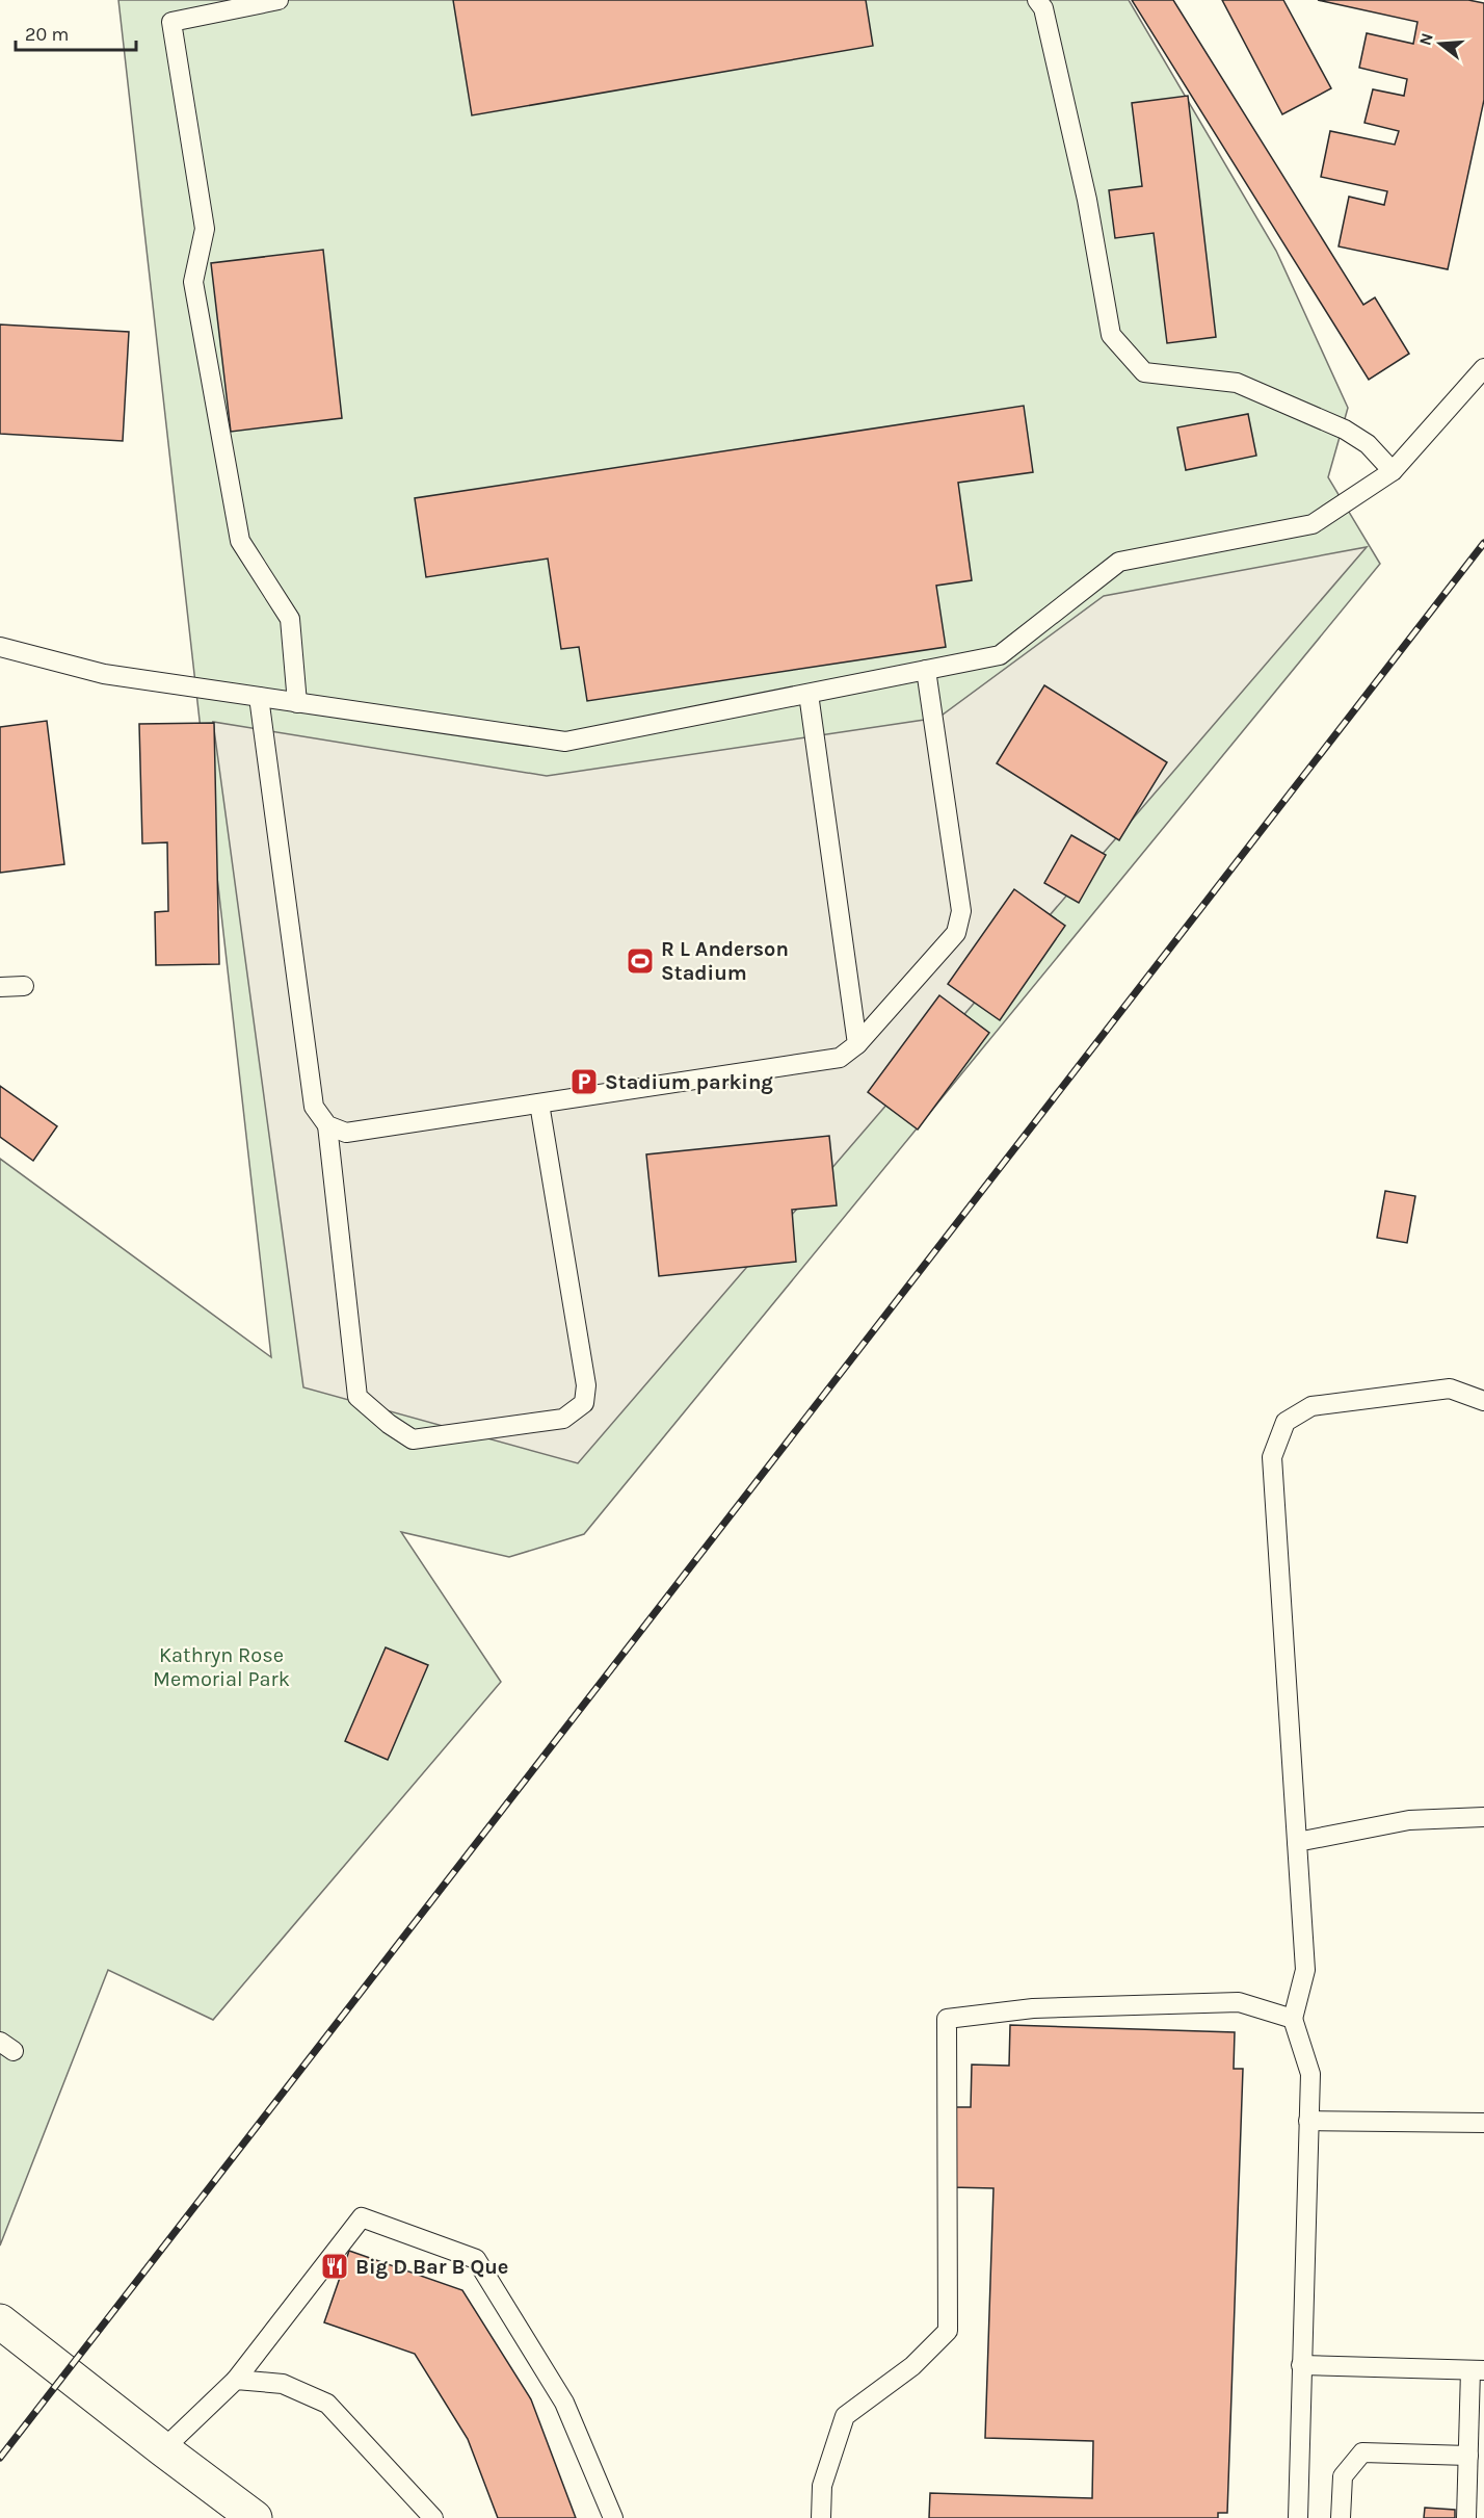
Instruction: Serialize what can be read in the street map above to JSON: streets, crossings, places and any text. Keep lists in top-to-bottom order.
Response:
{
  "parks": ["Kathryn Rose Memorial Park"],
  "places": {
    "sports": ["R L Anderson Stadium"],
    "parking": ["Stadium parking"],
    "restaurant": ["Big D Bar B Que"]
  },
  "scale_bar": "20 m",
  "north": "left"
}
